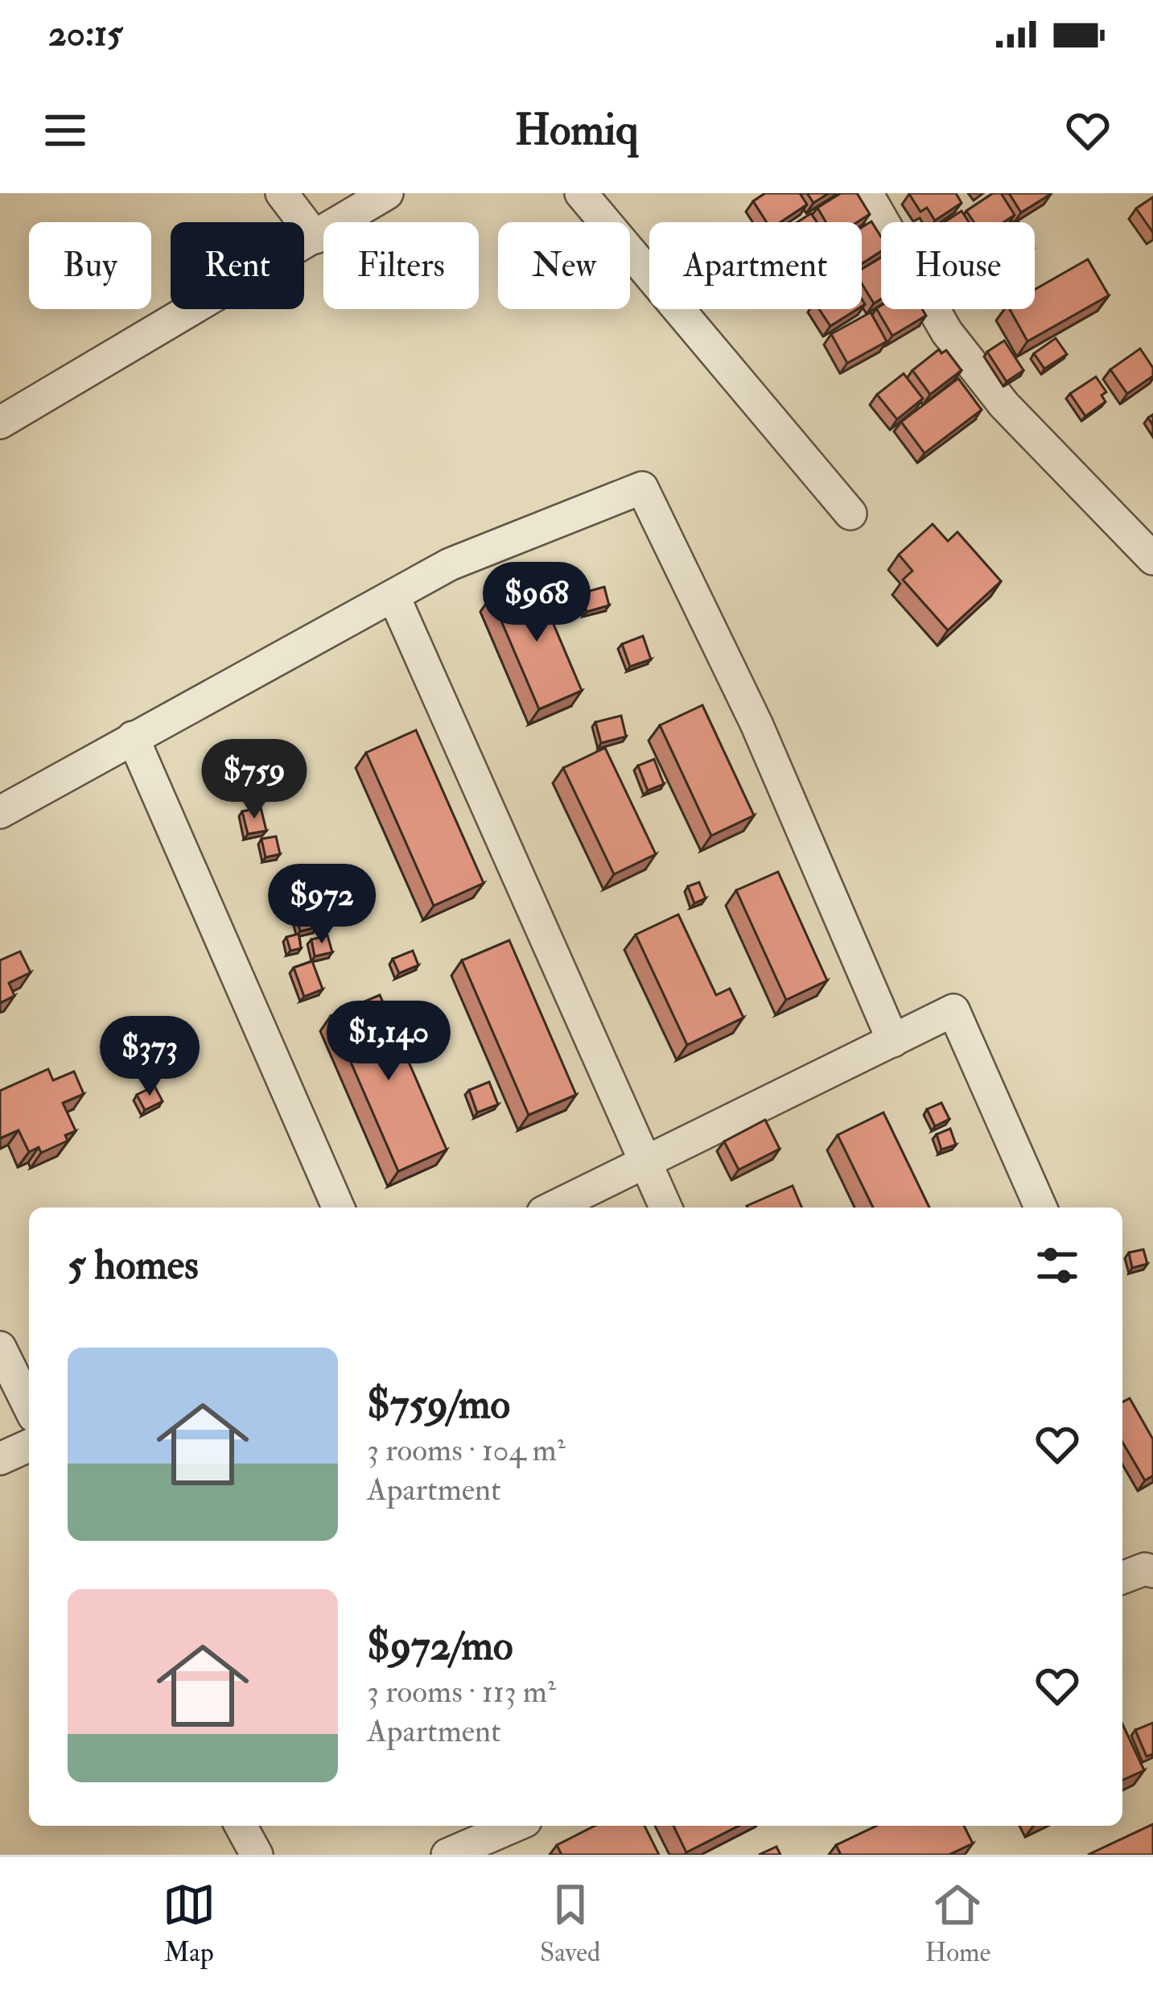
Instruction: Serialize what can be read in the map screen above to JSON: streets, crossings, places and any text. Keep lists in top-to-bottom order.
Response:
{
  "page": {
    "status": "20:15",
    "header": "Homiq",
    "chip": [
      "Buy",
      "Rent",
      "Filters",
      "New",
      "Apartment",
      "House"
    ],
    "price": [
      "$968",
      "$759",
      "$972",
      "$1,140",
      "$373"
    ],
    "heading": "5 homes",
    "list": [
      {
        "name": "$759/mo",
        "note": "3 rooms · 104 m² · Apartment"
      },
      {
        "name": "$972/mo",
        "note": "3 rooms · 113 m² · Apartment"
      }
    ],
    "tabs": ["Map", "Saved", "Home"]
  }
}
